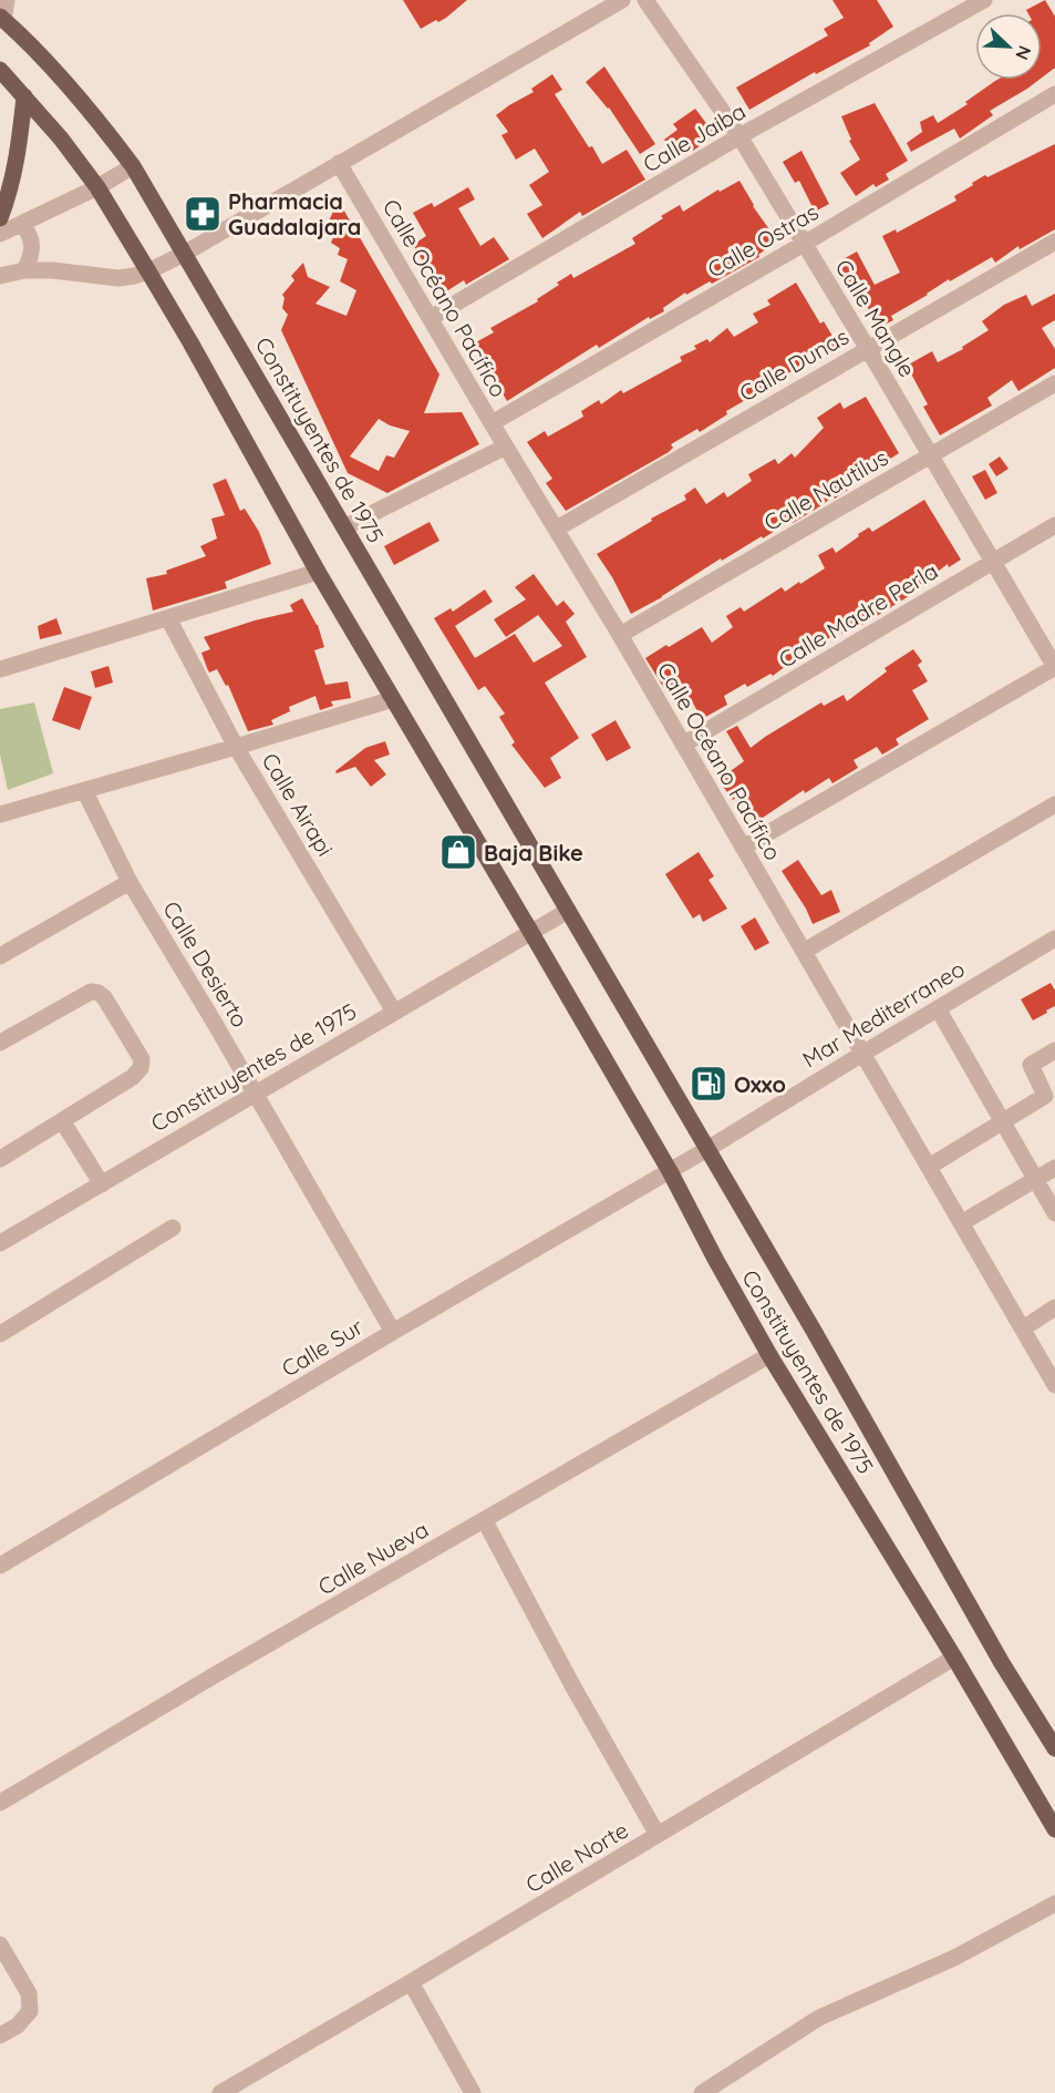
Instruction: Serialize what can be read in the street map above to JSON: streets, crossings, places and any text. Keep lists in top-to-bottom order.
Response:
{
  "streets": {
    "main road": ["Constituyentes de 1975"],
    "street": [
      "Calle Jaiba",
      "Calle Ostras",
      "Calle Océano Pacífico",
      "Calle Mangle",
      "Calle Dunas",
      "Calle Nautilus",
      "Calle Madre Perla",
      "Calle Airapi",
      "Calle Desierto",
      "Mar Mediterraneo",
      "Calle Sur",
      "Calle Nueva",
      "Calle Norte"
    ]
  },
  "crossings": [
    ["Calle Jaiba", "Calle Océano Pacífico"],
    ["Calle Jaiba", "Calle Mangle"],
    ["Calle Ostras", "Calle Océano Pacífico"],
    ["Calle Ostras", "Calle Mangle"],
    ["Calle Océano Pacífico", "Calle Dunas"],
    ["Calle Océano Pacífico", "Calle Nautilus"],
    ["Calle Océano Pacífico", "Calle Madre Perla"],
    ["Calle Océano Pacífico", "Mar Mediterraneo"],
    ["Calle Mangle", "Calle Dunas"],
    ["Calle Mangle", "Calle Nautilus"],
    ["Calle Mangle", "Calle Madre Perla"],
    ["Constituyentes de 1975", "Calle Airapi"],
    ["Constituyentes de 1975", "Calle Desierto"],
    ["Constituyentes de 1975", "Mar Mediterraneo"],
    ["Constituyentes de 1975", "Calle Sur"],
    ["Constituyentes de 1975", "Calle Nueva"],
    ["Constituyentes de 1975", "Calle Norte"],
    ["Calle Desierto", "Calle Sur"],
    ["Mar Mediterraneo", "Calle Sur"]
  ],
  "places": {
    "pharmacy": ["Pharmacia Guadalajara"],
    "shop": ["Baja Bike"],
    "fuel station": ["Oxxo"]
  },
  "north": "bottom right"
}
